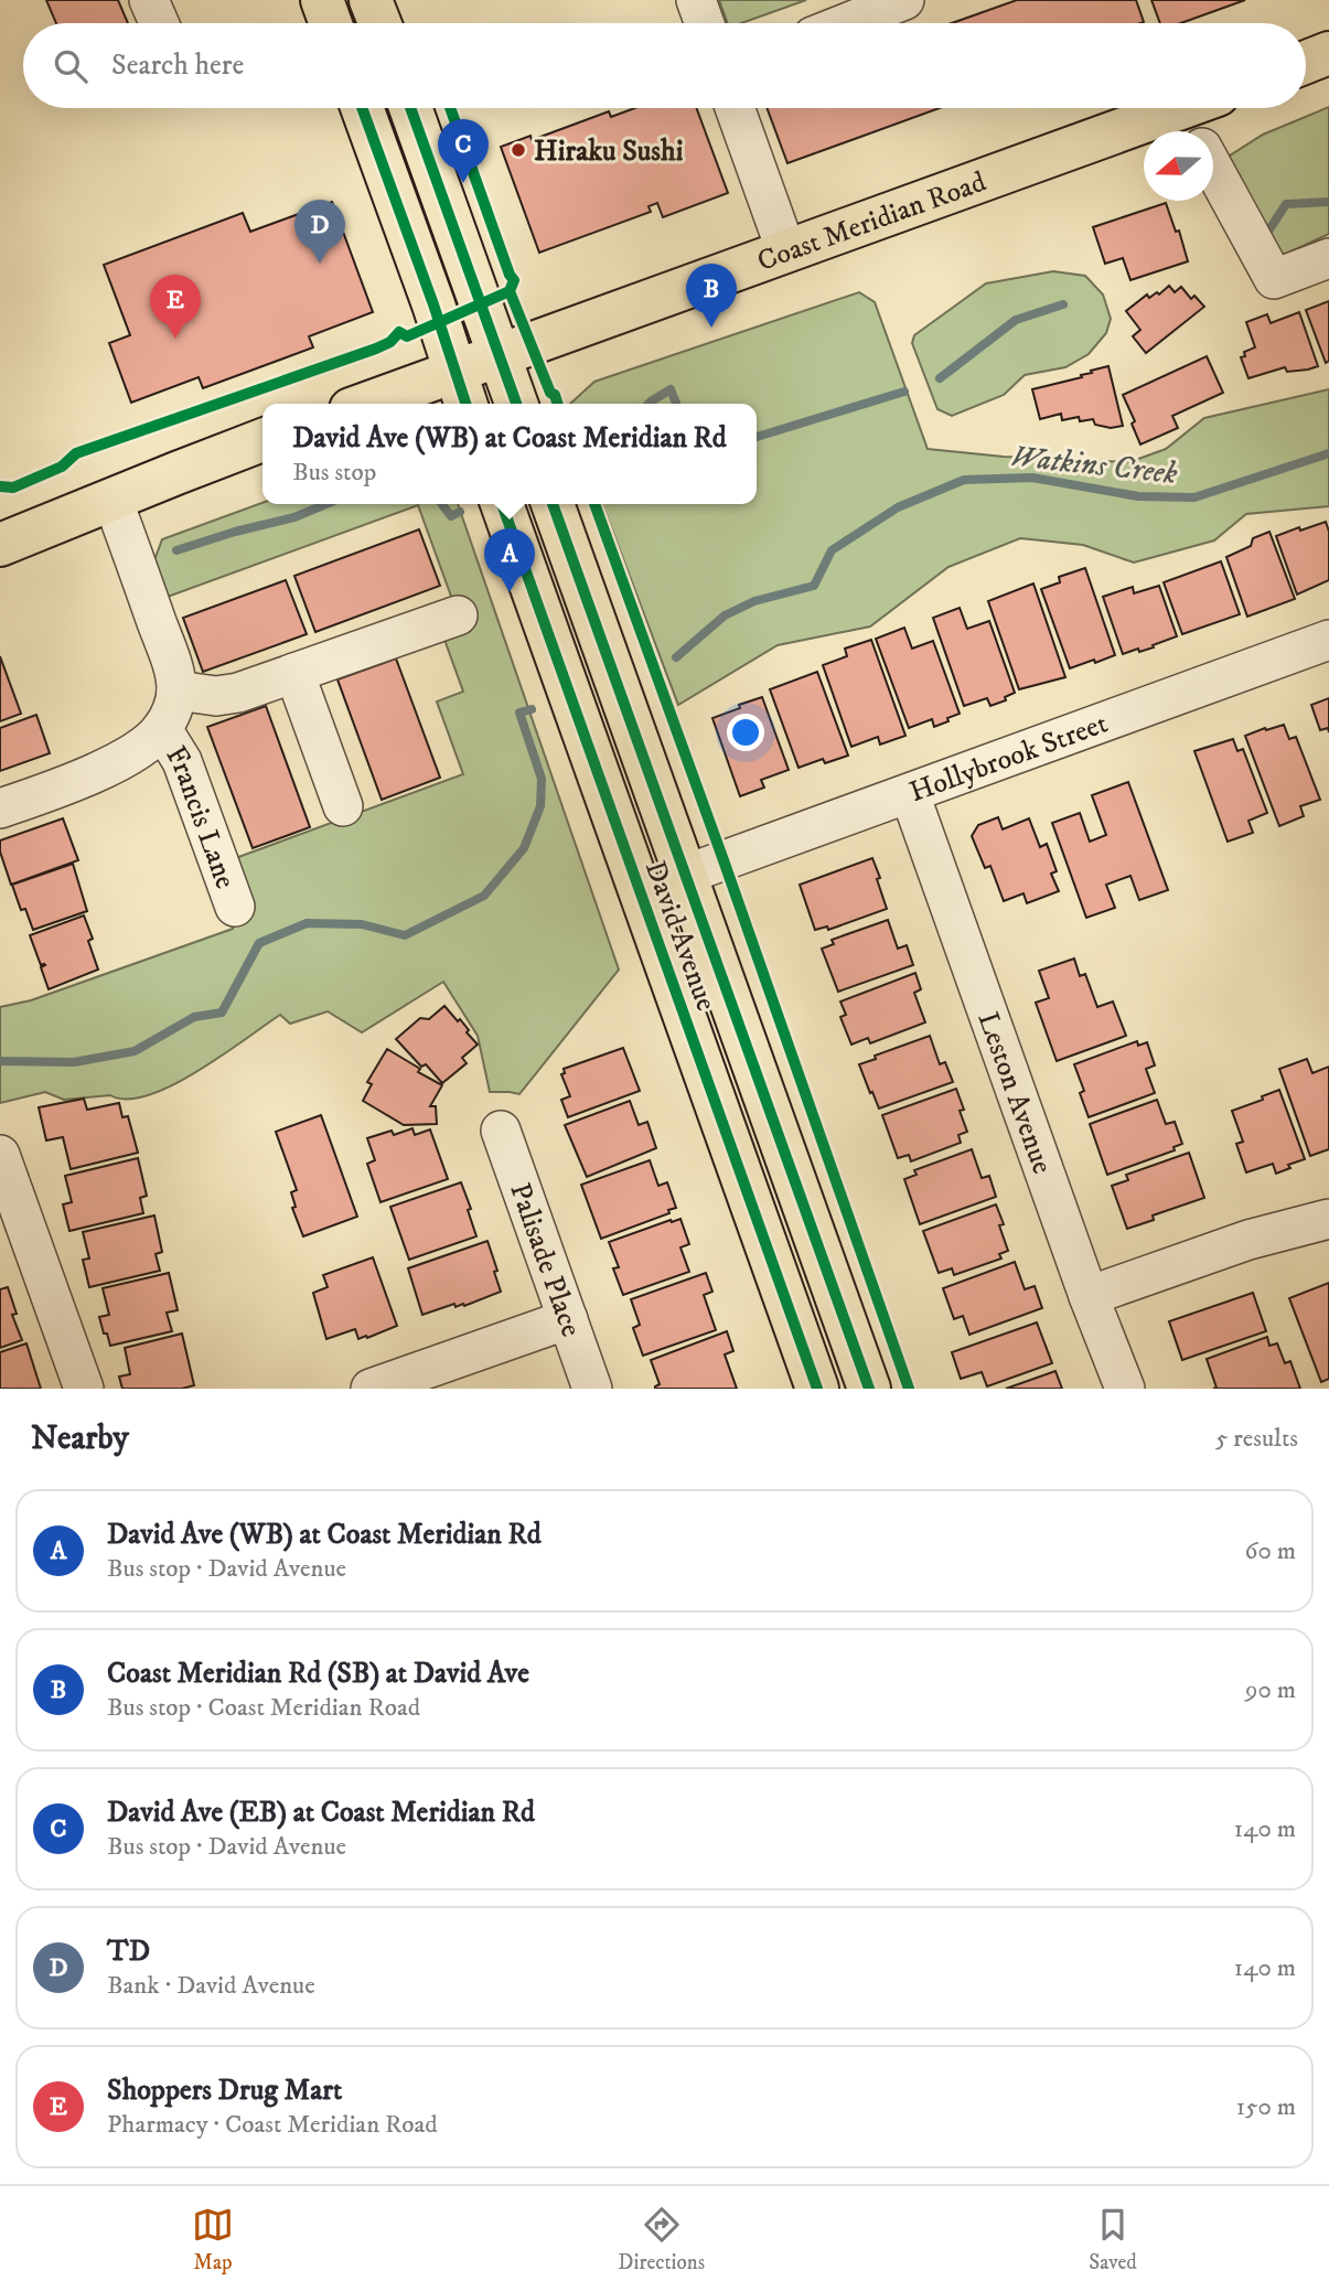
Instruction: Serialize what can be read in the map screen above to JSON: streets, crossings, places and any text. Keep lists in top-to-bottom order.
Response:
{
  "streets": {
    "main road": ["Coast Meridian Road", "David Avenue"],
    "street": [
      "Hollybrook Street",
      "Francis Lane",
      "Leston Avenue",
      "Palisade Place"
    ]
  },
  "crossings": [
    ["Hollybrook Street", "David Avenue"],
    ["Hollybrook Street", "Leston Avenue"]
  ],
  "water": ["Watkins Creek"],
  "places": ["Hiraku Sushi"],
  "north": "left",
  "page": {
    "search": "Search here",
    "pins": [
      "C",
      "D",
      "B",
      "E",
      "A"
    ],
    "popup": ["David Ave (WB) at Coast Meridian Rd", "Bus stop"],
    "heading": ["Nearby", "5 results"],
    "list": [
      {
        "mark": "A",
        "name": "David Ave (WB) at Coast Meridian Rd",
        "note": "Bus stop · David Avenue",
        "value": "60 m"
      },
      {
        "mark": "B",
        "name": "Coast Meridian Rd (SB) at David Ave",
        "note": "Bus stop · Coast Meridian Road",
        "value": "90 m"
      },
      {
        "mark": "C",
        "name": "David Ave (EB) at Coast Meridian Rd",
        "note": "Bus stop · David Avenue",
        "value": "140 m"
      },
      {
        "mark": "D",
        "name": "TD",
        "note": "Bank · David Avenue",
        "value": "140 m"
      },
      {
        "mark": "E",
        "name": "Shoppers Drug Mart",
        "note": "Pharmacy · Coast Meridian Road",
        "value": "150 m"
      }
    ],
    "nav": ["Map", "Directions", "Saved"]
  }
}
